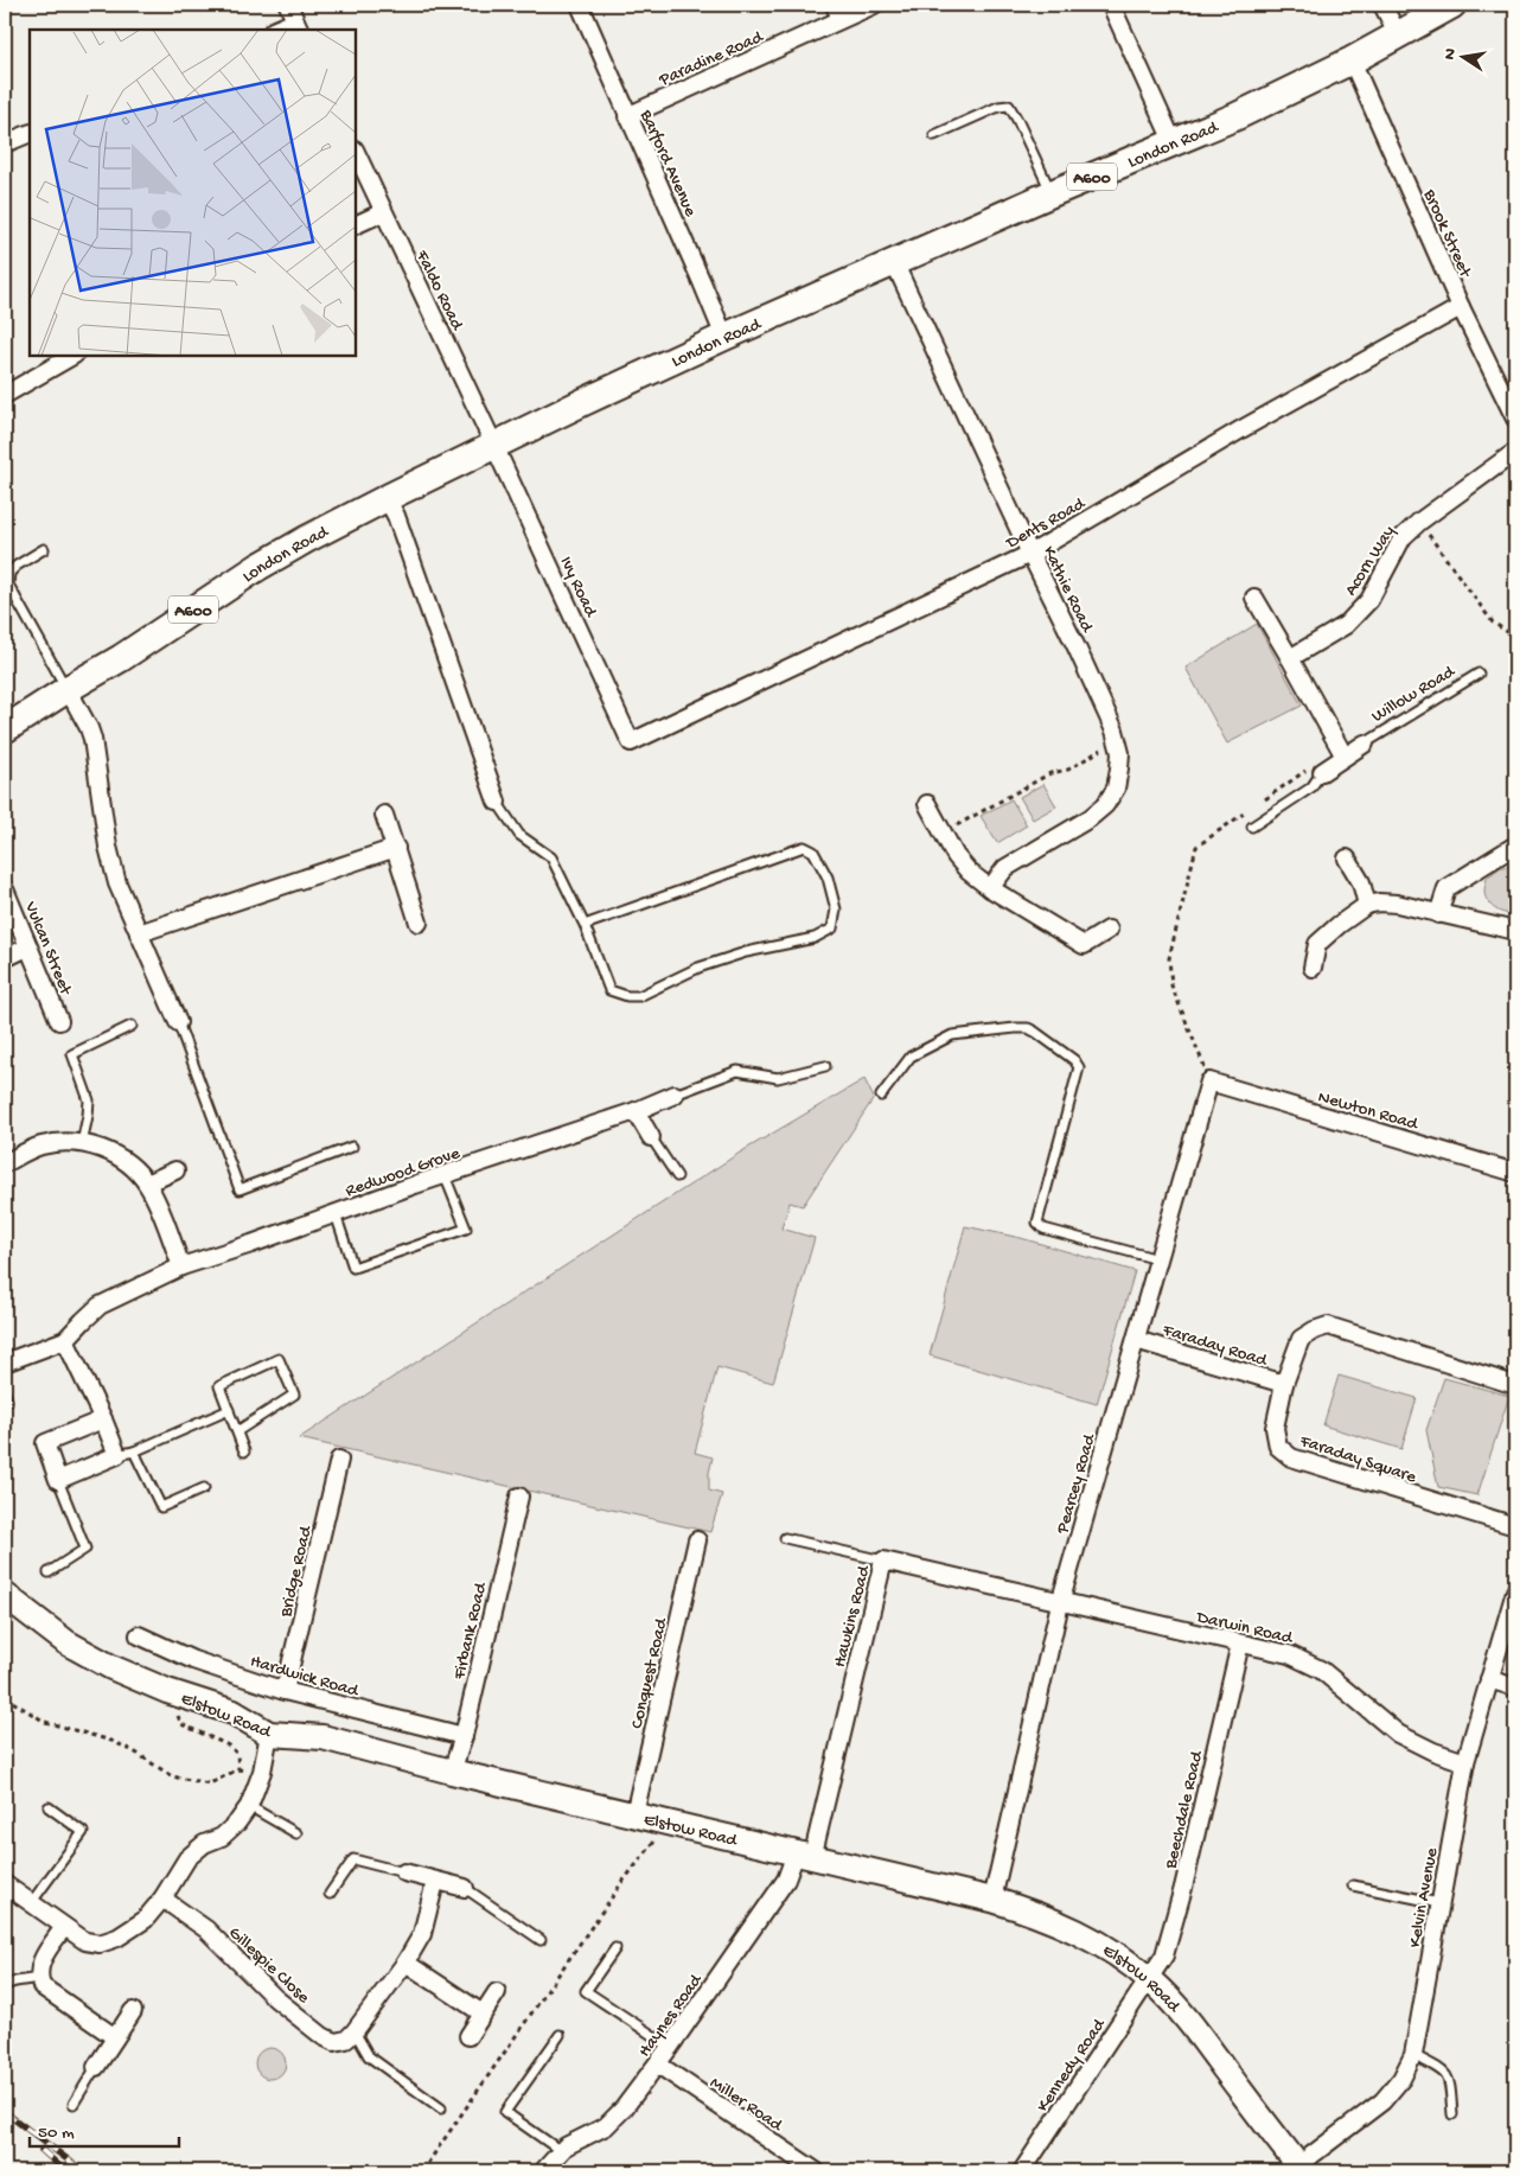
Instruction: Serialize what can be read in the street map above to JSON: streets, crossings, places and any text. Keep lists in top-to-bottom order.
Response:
{
  "streets": {
    "main road": ["London Road", "A600"],
    "street": [
      "Paradine Road",
      "Barford Avenue",
      "Brook Street",
      "Faldo Road",
      "Dents Road",
      "Acorn Way",
      "Ivy Road",
      "Kathie Road",
      "Vulcan Street",
      "Newton Road",
      "Redwood Grove",
      "Faraday Road",
      "Faraday Square",
      "Pearcey Road",
      "Bridge Road",
      "Hawkins Road",
      "Darwin Road",
      "Firbank Road",
      "Conquest Road",
      "Hardwick Road",
      "Elstow Road",
      "Beechdale Road",
      "Kelvin Avenue",
      "Gillespie Close",
      "Haynes Road",
      "Kennedy Road",
      "Miller Road"
    ],
    "lane": ["Willow Road"]
  },
  "crossings": [
    ["Paradine Road", "Barford Avenue"],
    ["London Road", "Barford Avenue"],
    ["London Road", "Brook Street"],
    ["London Road", "Faldo Road"],
    ["London Road", "Ivy Road"],
    ["London Road", "Kathie Road"],
    ["Brook Street", "Dents Road"],
    ["Faldo Road", "Ivy Road"],
    ["Dents Road", "Ivy Road"],
    ["Dents Road", "Kathie Road"],
    ["Newton Road", "Pearcey Road"],
    ["Faraday Road", "Faraday Square"],
    ["Faraday Road", "Pearcey Road"],
    ["Pearcey Road", "Hawkins Road"],
    ["Pearcey Road", "Darwin Road"],
    ["Pearcey Road", "Elstow Road"],
    ["Bridge Road", "Hardwick Road"],
    ["Hawkins Road", "Darwin Road"],
    ["Hawkins Road", "Elstow Road"],
    ["Hawkins Road", "Haynes Road"],
    ["Darwin Road", "Beechdale Road"],
    ["Darwin Road", "Kelvin Avenue"],
    ["Firbank Road", "Hardwick Road"],
    ["Firbank Road", "Elstow Road"],
    ["Conquest Road", "Elstow Road"],
    ["Elstow Road", "Beechdale Road"],
    ["Elstow Road", "Kelvin Avenue"],
    ["Elstow Road", "Haynes Road"],
    ["Elstow Road", "Kennedy Road"],
    ["Beechdale Road", "Kennedy Road"],
    ["Haynes Road", "Miller Road"]
  ],
  "scale_bar": "50 m",
  "north": "left"
}
